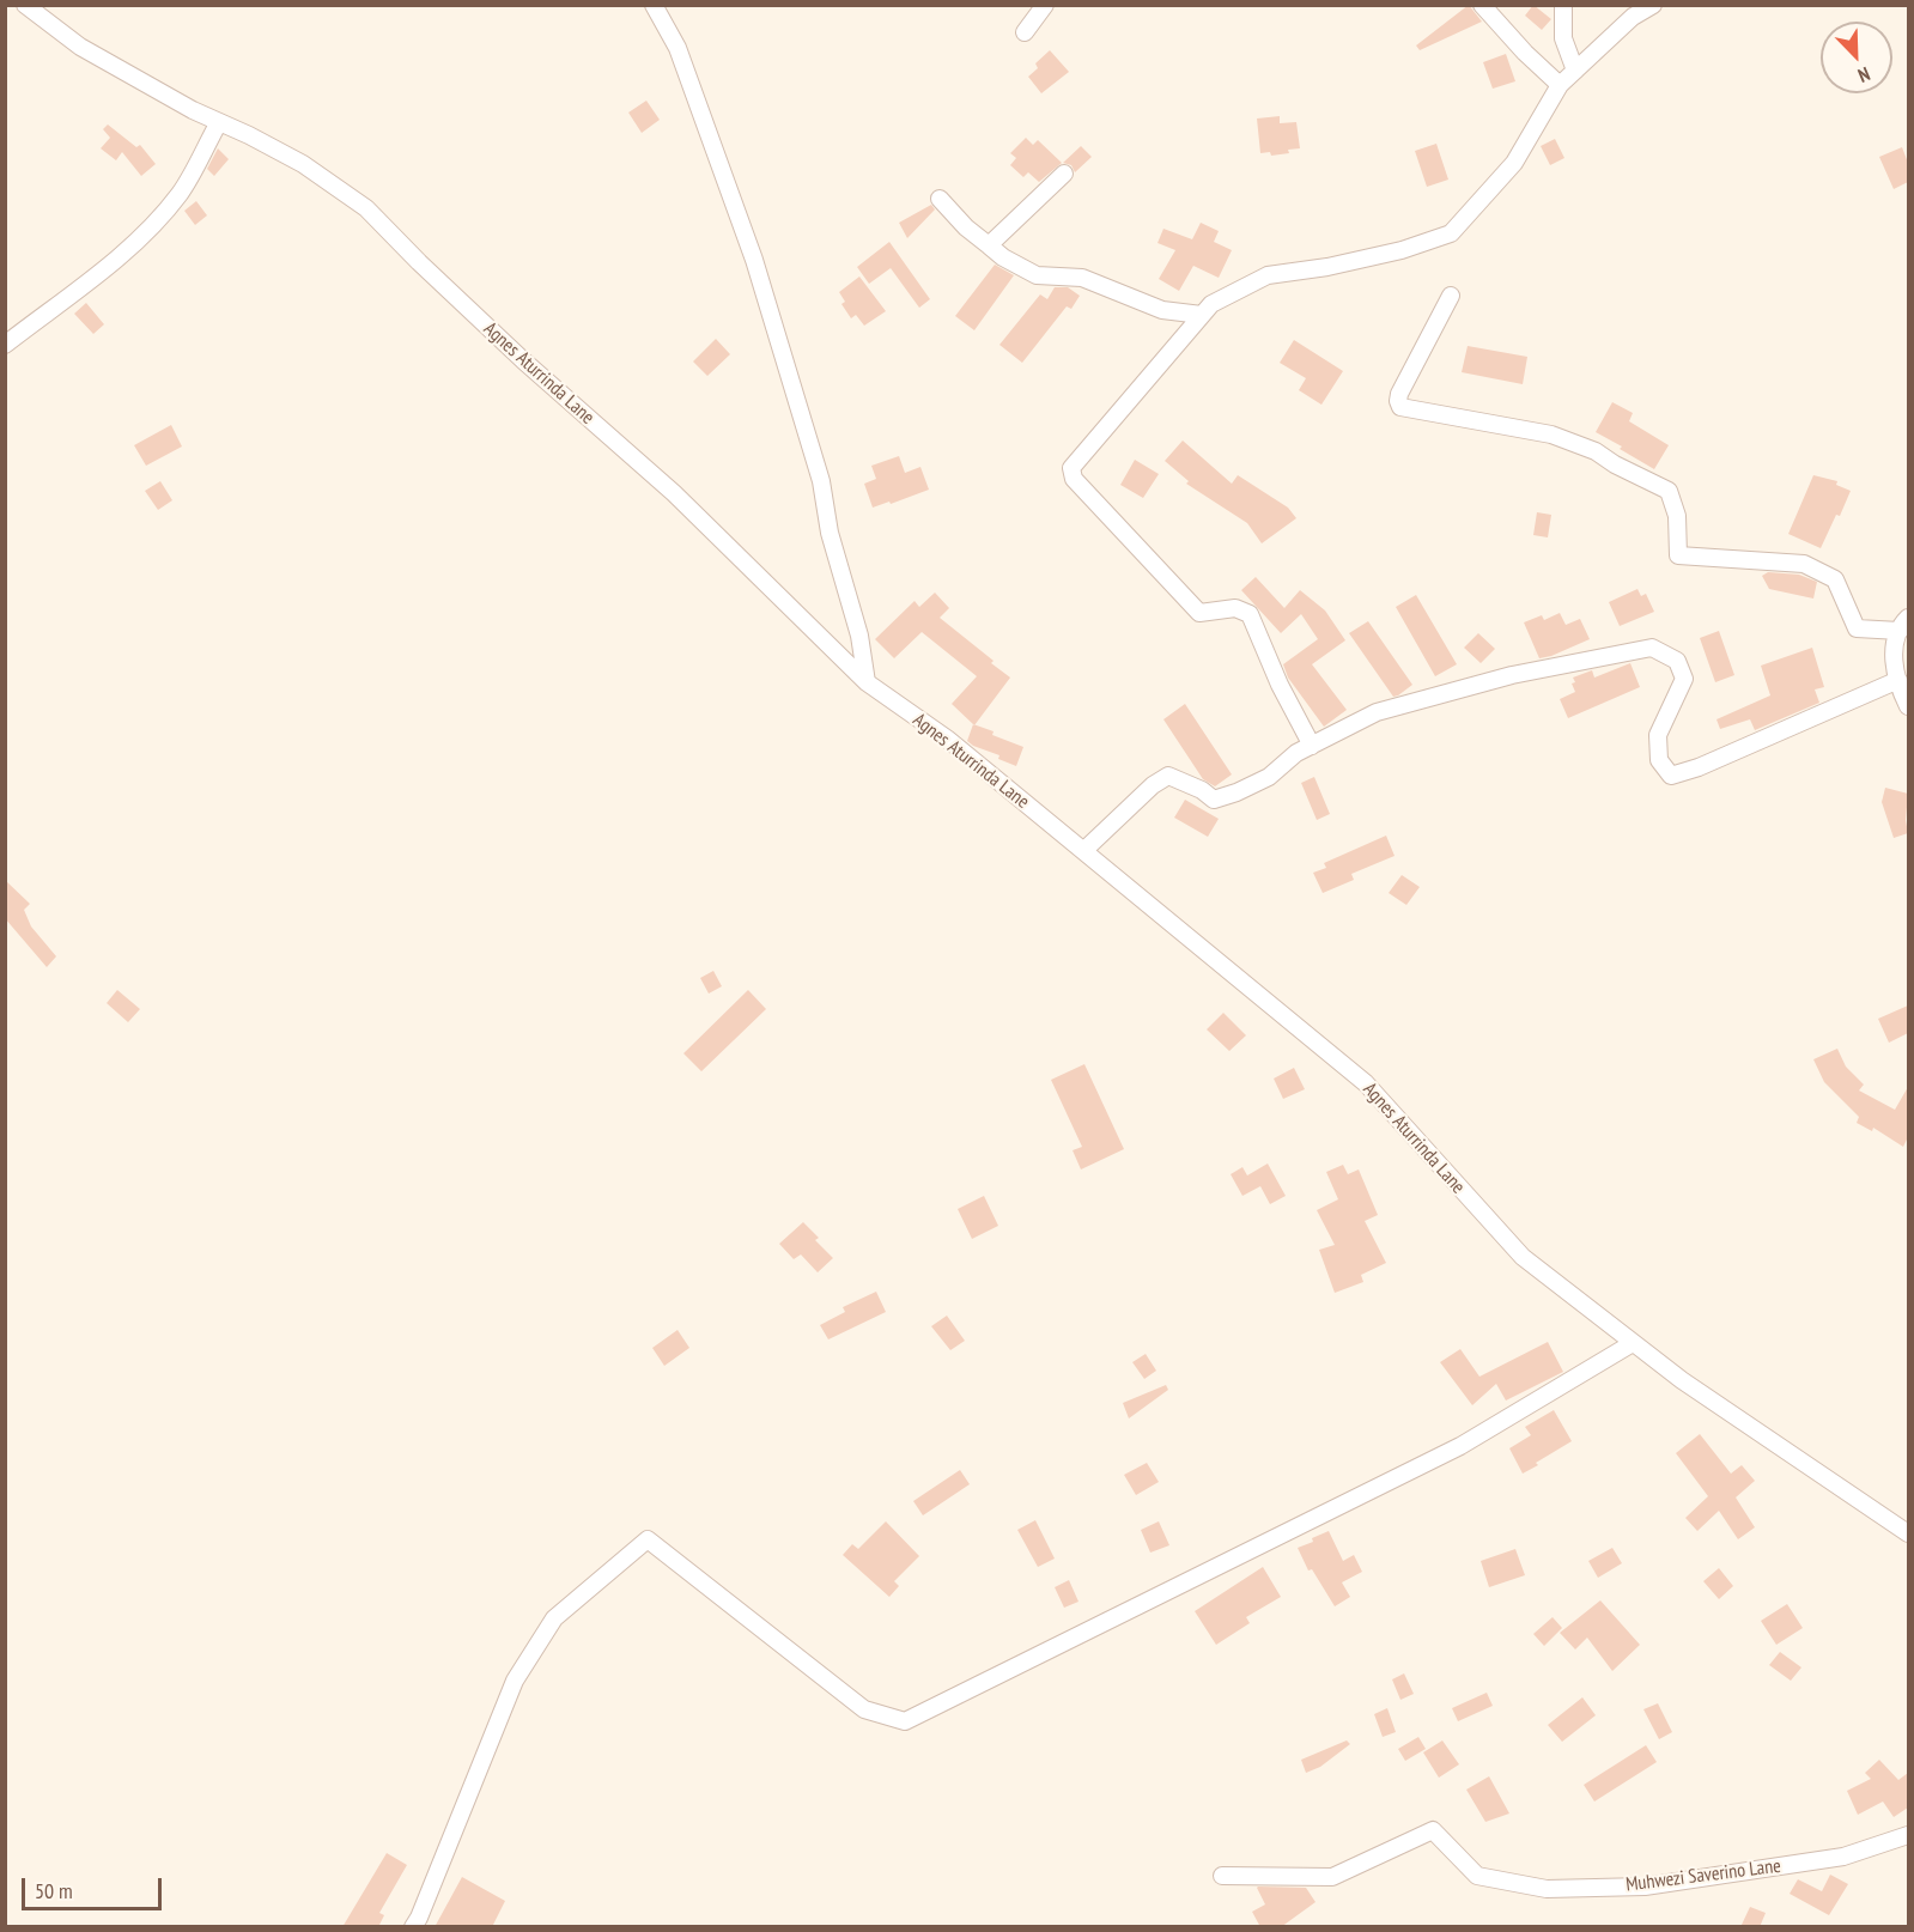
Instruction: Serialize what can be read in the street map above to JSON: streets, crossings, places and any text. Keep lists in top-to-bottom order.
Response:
{
  "streets": {
    "street": ["Agnes Aturrinda Lane", "Muhwezi Saverino Lane"]
  },
  "scale_bar": "50 m",
  "north": "bottom right"
}
